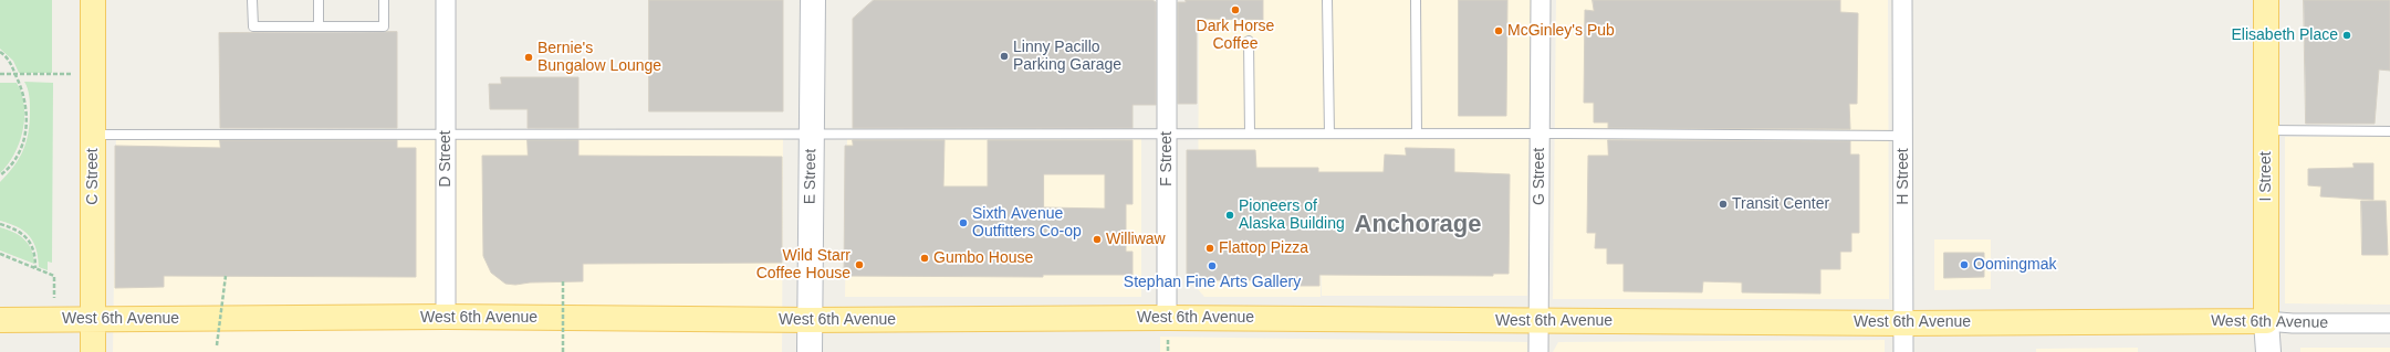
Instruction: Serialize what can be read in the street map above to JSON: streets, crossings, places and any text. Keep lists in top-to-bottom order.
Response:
{
  "streets": {
    "main road": ["C Street", "I Street", "West 6th Avenue"],
    "street": [
      "D Street",
      "F Street",
      "E Street",
      "G Street",
      "H Street"
    ]
  },
  "crossings": [
    ["D Street", "West 6th Avenue"],
    ["F Street", "West 6th Avenue"],
    ["C Street", "West 6th Avenue"],
    ["E Street", "West 6th Avenue"],
    ["G Street", "West 6th Avenue"],
    ["H Street", "West 6th Avenue"],
    ["I Street", "West 6th Avenue"]
  ],
  "districts": ["Anchorage"],
  "places": [
    "Dark Horse Coffee",
    "McGinley's Pub",
    "Elisabeth Place",
    "Linny Pacillo Parking Garage",
    "Bernie's Bungalow Lounge",
    "Transit Center",
    "Pioneers of Alaska Building",
    "Sixth Avenue Outfitters Co-op",
    "Williwaw",
    "Flattop Pizza",
    "Gumbo House",
    "Wild Starr Coffee House",
    "Oomingmak",
    "Stephan Fine Arts Gallery"
  ]
}
